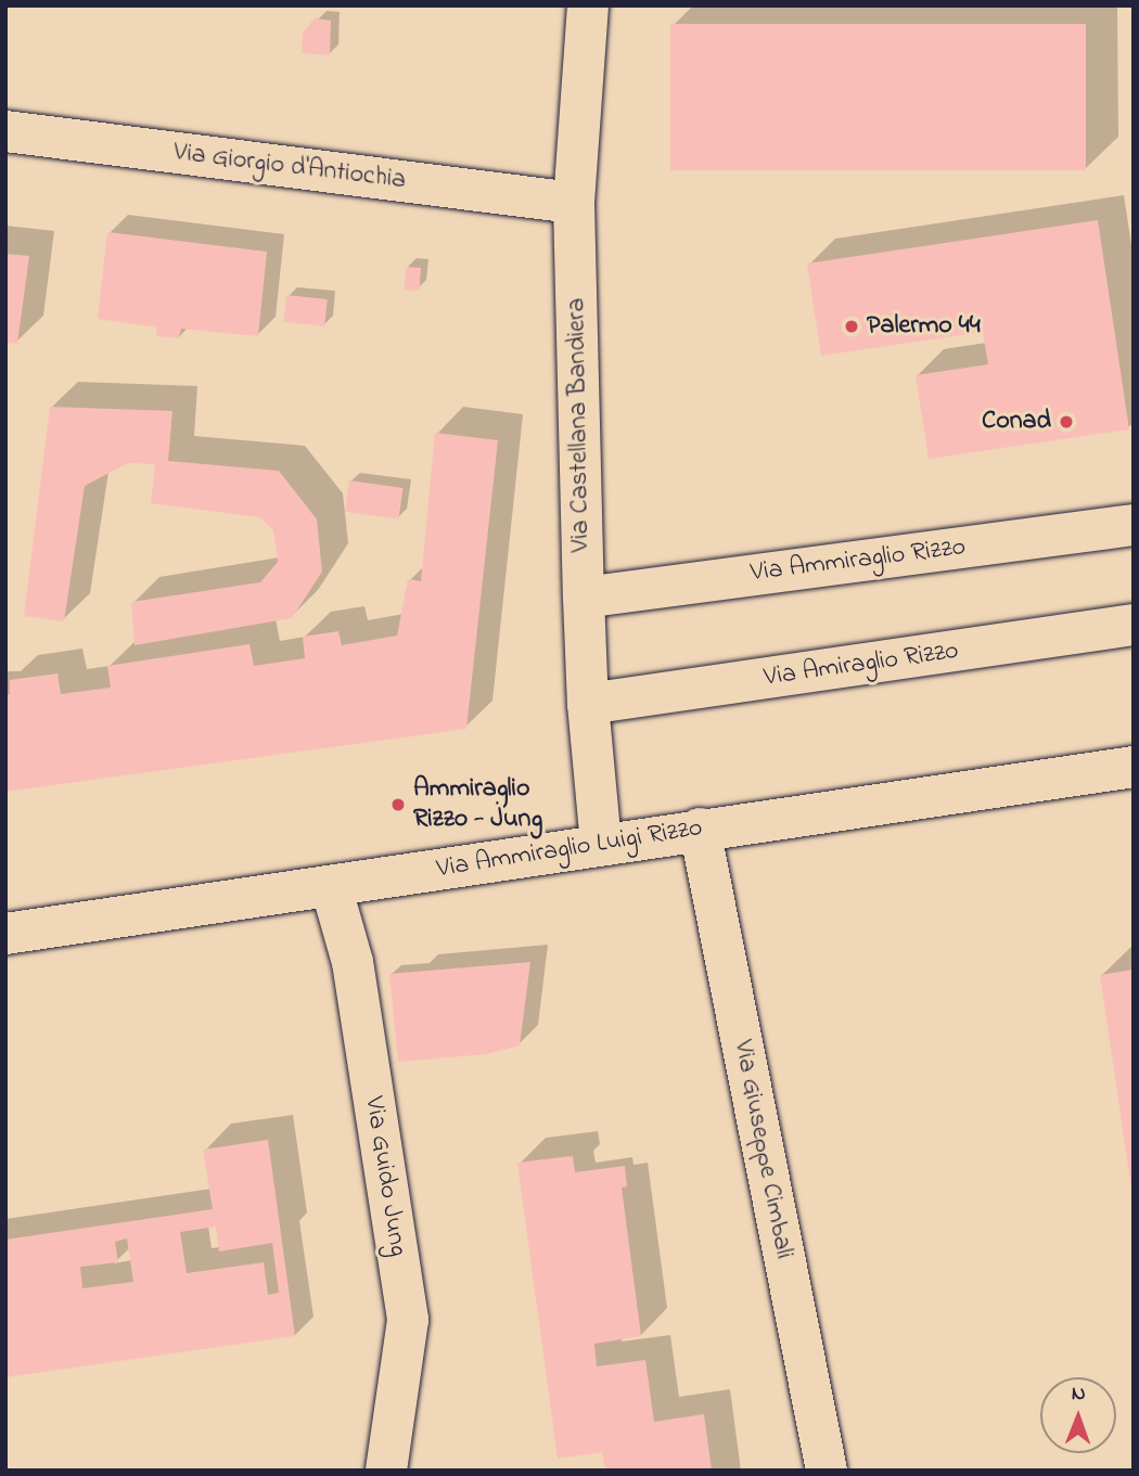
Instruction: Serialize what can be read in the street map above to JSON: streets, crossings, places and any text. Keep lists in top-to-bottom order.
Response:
{
  "streets": {
    "street": [
      "Via Giorgio d'Antiochia",
      "Via Castellana Bandiera",
      "Via Ammiraglio Rizzo",
      "Via Amiraglio Rizzo",
      "Via Ammiraglio Luigi Rizzo",
      "Via Giuseppe Cimbali",
      "Via Guido Jung"
    ]
  },
  "crossings": [
    ["Via Giorgio d'Antiochia", "Via Castellana Bandiera"],
    ["Via Castellana Bandiera", "Via Ammiraglio Rizzo"],
    ["Via Castellana Bandiera", "Via Amiraglio Rizzo"],
    ["Via Castellana Bandiera", "Via Ammiraglio Luigi Rizzo"],
    ["Via Ammiraglio Luigi Rizzo", "Via Giuseppe Cimbali"],
    ["Via Ammiraglio Luigi Rizzo", "Via Guido Jung"]
  ],
  "places": ["Palermo 44", "Conad", "Ammiraglio Rizzo - Jung"],
  "north": "top"
}
